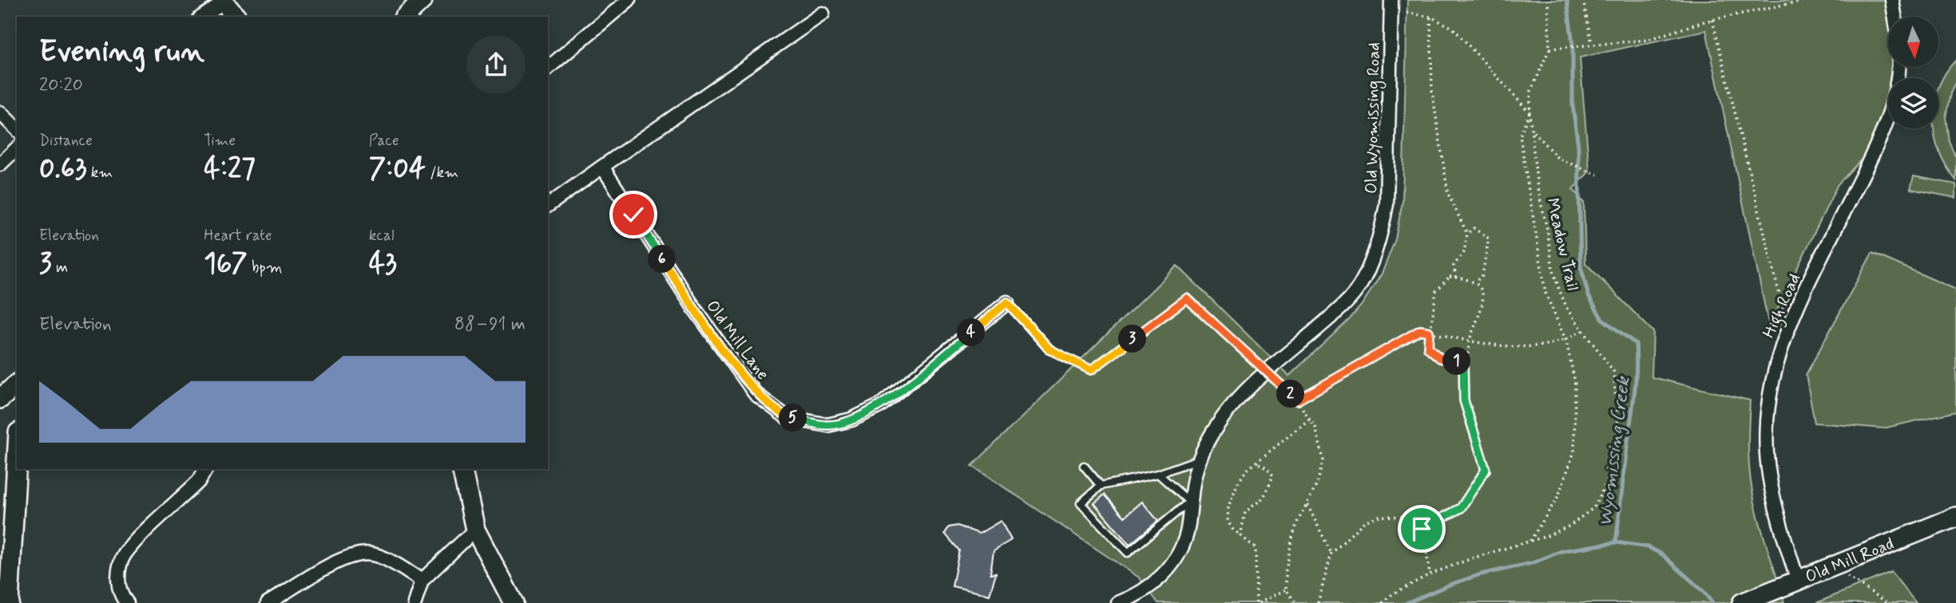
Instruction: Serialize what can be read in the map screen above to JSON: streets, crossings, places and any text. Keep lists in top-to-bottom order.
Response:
{
  "streets": {
    "street": [
      "Old Wyomissing Road",
      "High Road",
      "Old Mill Lane",
      "Old Mill Road"
    ],
    "path": ["Meadow Trail"]
  },
  "crossings": [
    ["High Road", "Old Mill Road"]
  ],
  "water": ["Wyomissing Creek"],
  "north": "bottom",
  "page": {
    "heading": ["Evening run", "20:20"],
    "stats": [
      ["Distance", "0.63 km"],
      ["Time", "4:27"],
      ["Pace", "7:04 /km"],
      ["Elevation", "3 m"],
      ["Heart rate", "167 bpm"],
      ["kcal", "43"]
    ],
    "pins": [
      "6",
      "4",
      "3",
      "1",
      "2",
      "5"
    ],
    "chart": ["Elevation", "88–91 m"]
  }
}
